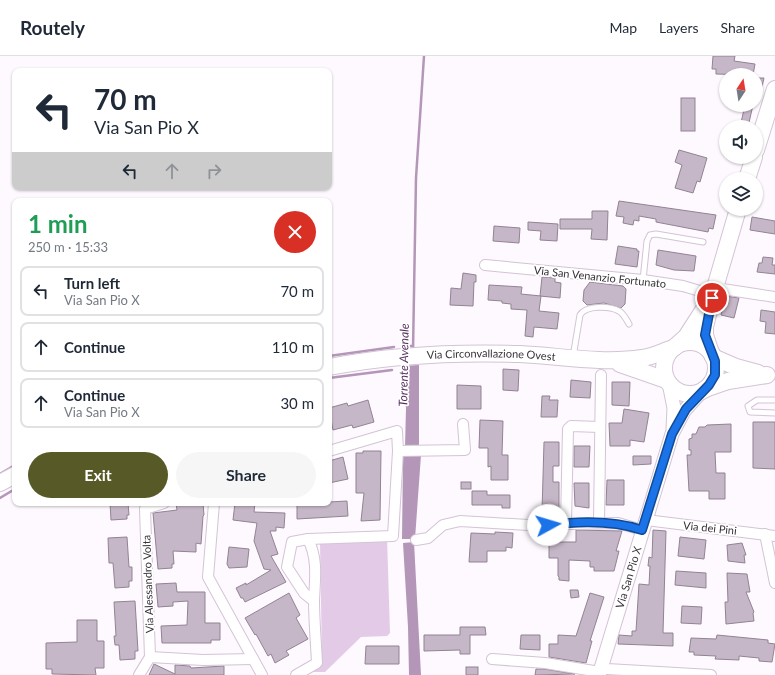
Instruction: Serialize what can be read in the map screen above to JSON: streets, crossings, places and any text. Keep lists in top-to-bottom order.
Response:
{
  "streets": {
    "main road": ["Via Circonvallazione Ovest"],
    "street": [
      "Via San Venanzio Fortunato",
      "Via dei Pini",
      "Via San Pio X",
      "Via Alessandro Volta"
    ]
  },
  "crossings": [
    ["Via Circonvallazione Ovest", "Via San Pio X"],
    ["Via dei Pini", "Via San Pio X"]
  ],
  "water": ["Torrente Avenale"],
  "north": "top",
  "page": {
    "header": "Routely",
    "nav": ["Map", "Layers", "Share"],
    "turn": ["70 m", "Via San Pio X"],
    "heading": ["1 min", "250 m · 15:33"],
    "list": [
      {
        "name": "Turn left",
        "note": "Via San Pio X",
        "value": "70 m"
      },
      {
        "name": "Continue",
        "value": "110 m"
      },
      {
        "name": "Continue",
        "note": "Via San Pio X",
        "value": "30 m"
      }
    ],
    "buttons": ["Exit", "Share"]
  }
}
